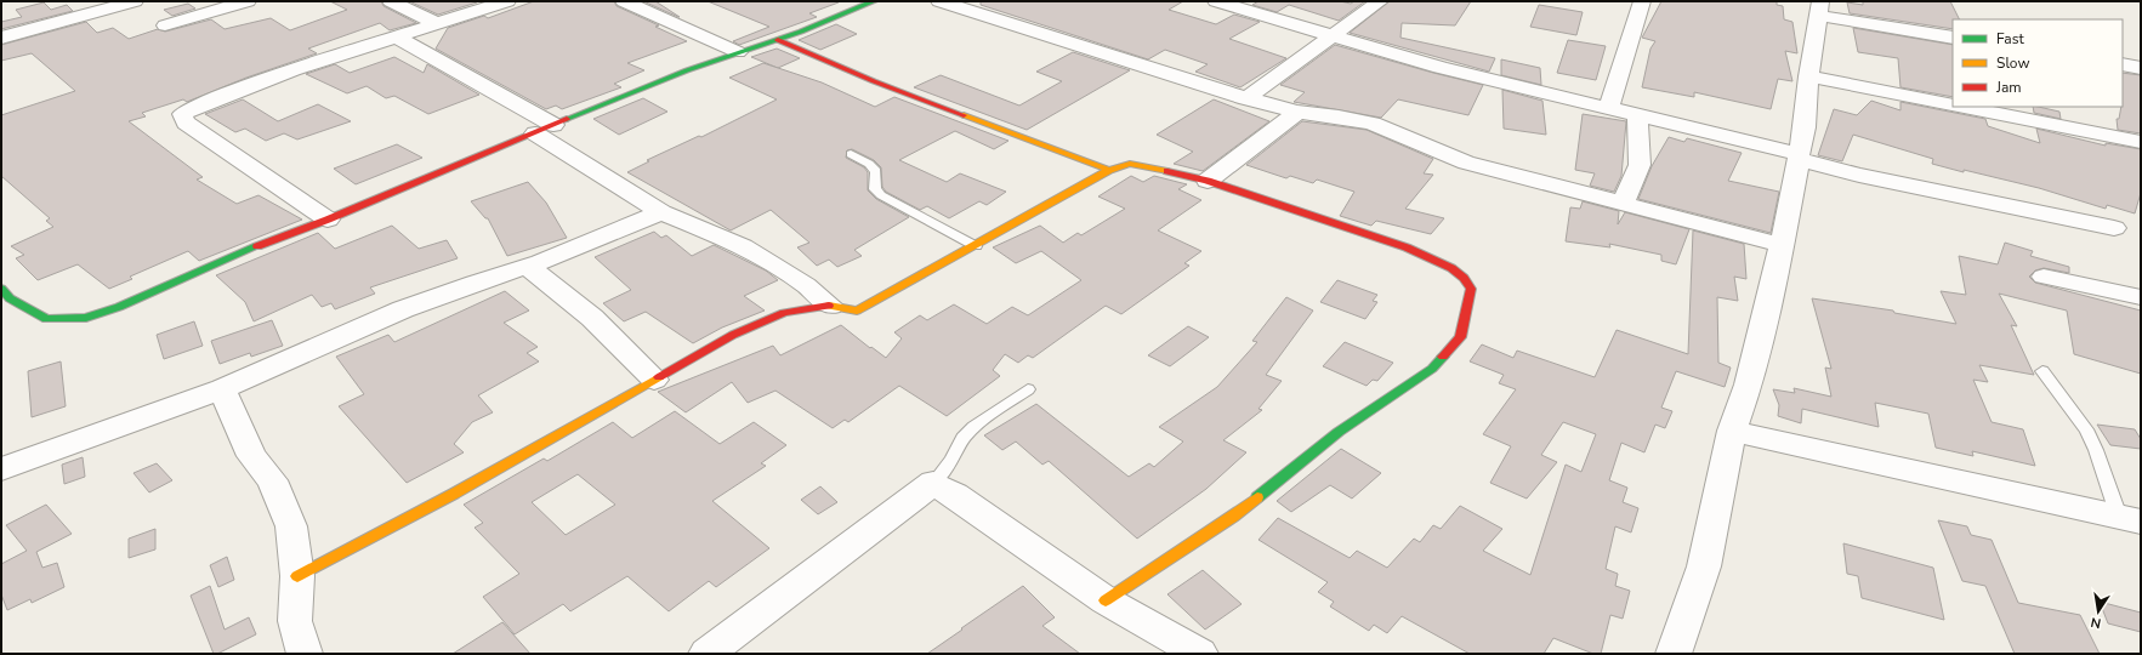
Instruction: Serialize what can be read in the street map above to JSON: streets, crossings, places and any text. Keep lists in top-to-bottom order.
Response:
{
  "legend": ["Fast", "Slow", "Jam"],
  "north": "bottom"
}
